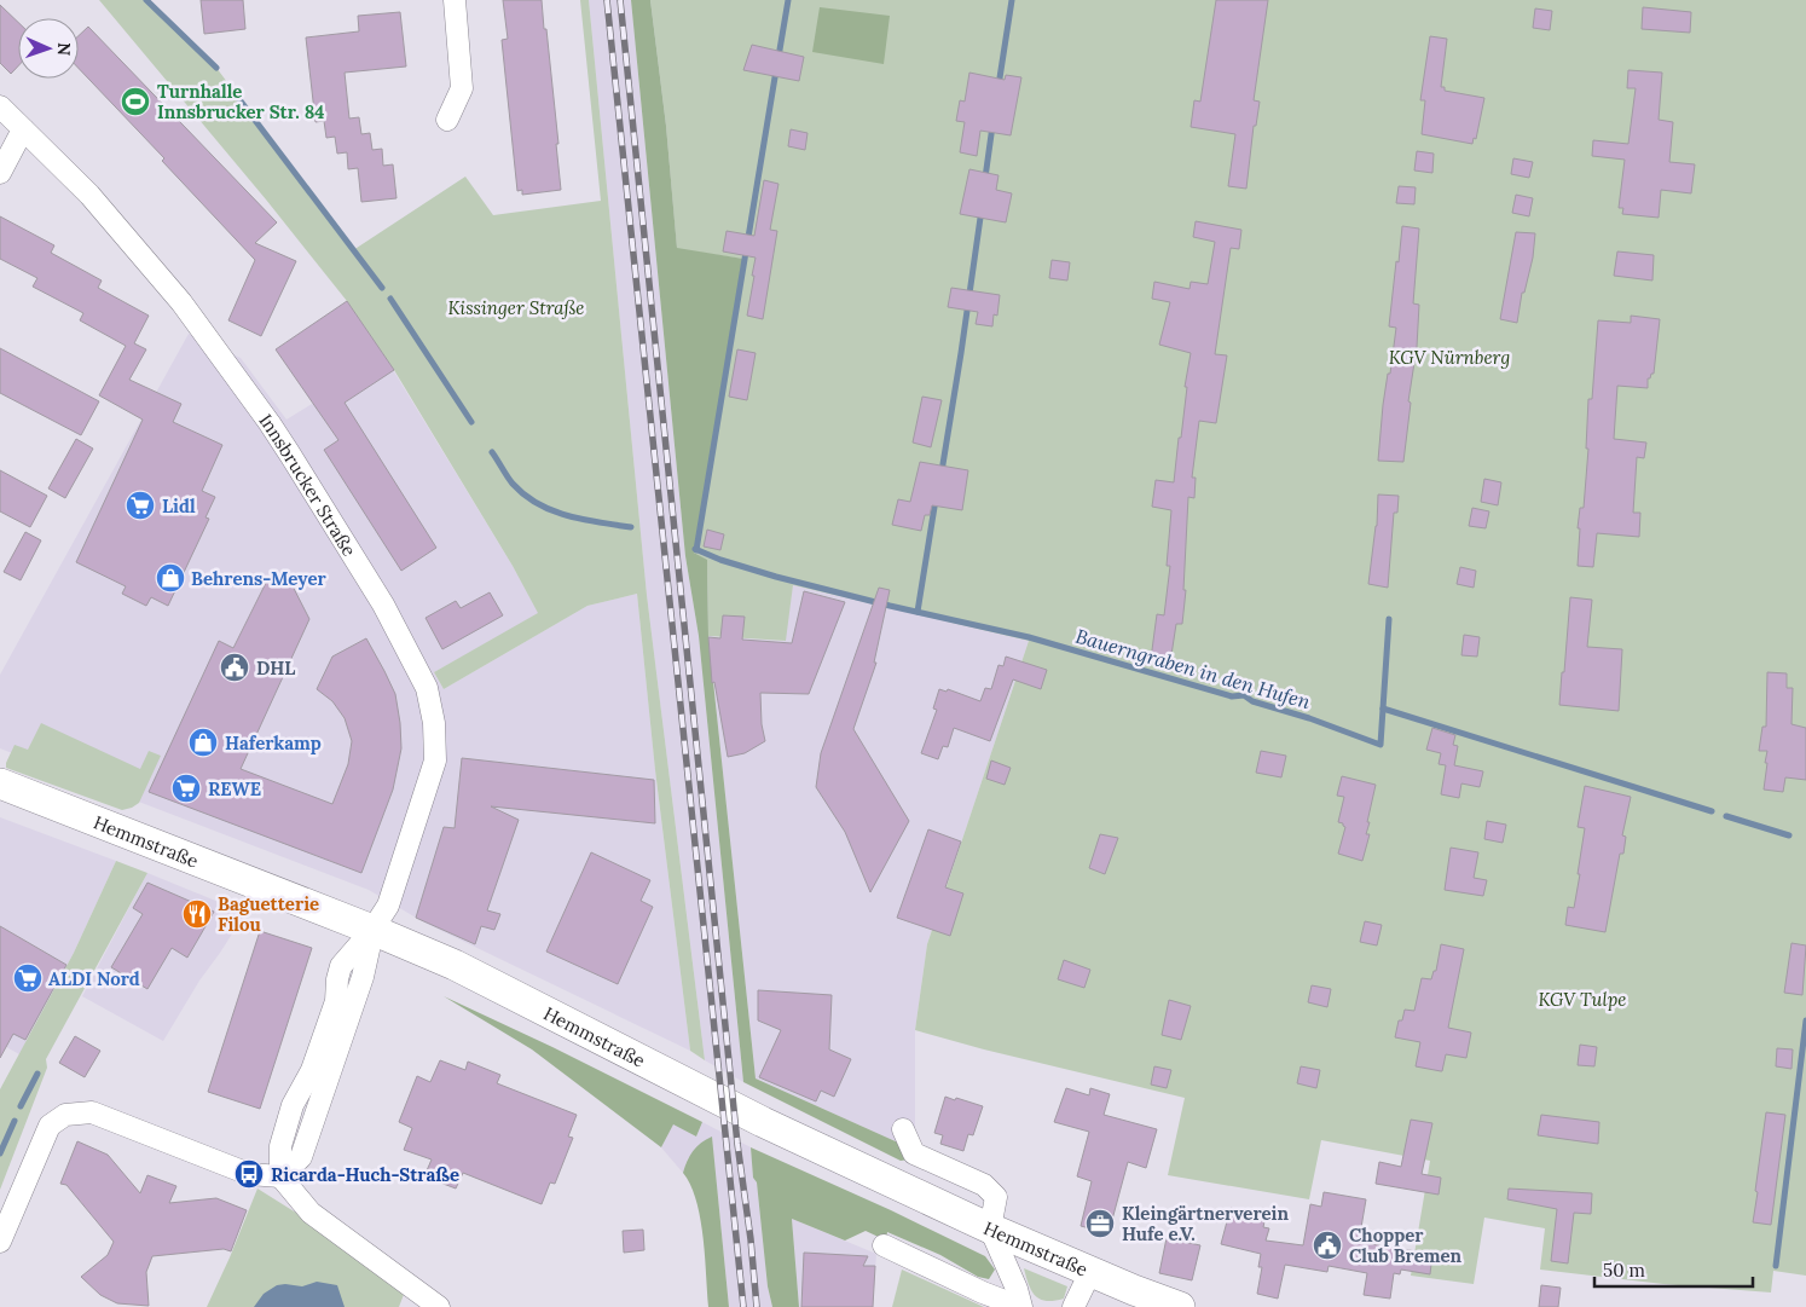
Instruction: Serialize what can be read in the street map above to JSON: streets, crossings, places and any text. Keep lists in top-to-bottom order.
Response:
{
  "streets": {
    "street": ["Innsbrucker Straße", "Hemmstraße"]
  },
  "crossings": [
    ["Innsbrucker Straße", "Hemmstraße"]
  ],
  "water": ["Bauerngraben in den Hufen"],
  "parks": ["Kissinger Straße", "KGV Nürnberg", "KGV Tulpe"],
  "places": {
    "sports": ["Turnhalle Innsbrucker Str. 84"],
    "supermarket": ["Lidl", "REWE", "ALDI Nord"],
    "shop": ["Behrens-Meyer", "Haferkamp"],
    "public building": ["DHL", "Chopper Club Bremen"],
    "restaurant": ["Baguetterie Filou"],
    "bus stop": ["Ricarda-Huch-Straße"],
    "office": ["Kleingärtnerverein Hufe e.V."]
  },
  "scale_bar": "50 m",
  "north": "right"
}
